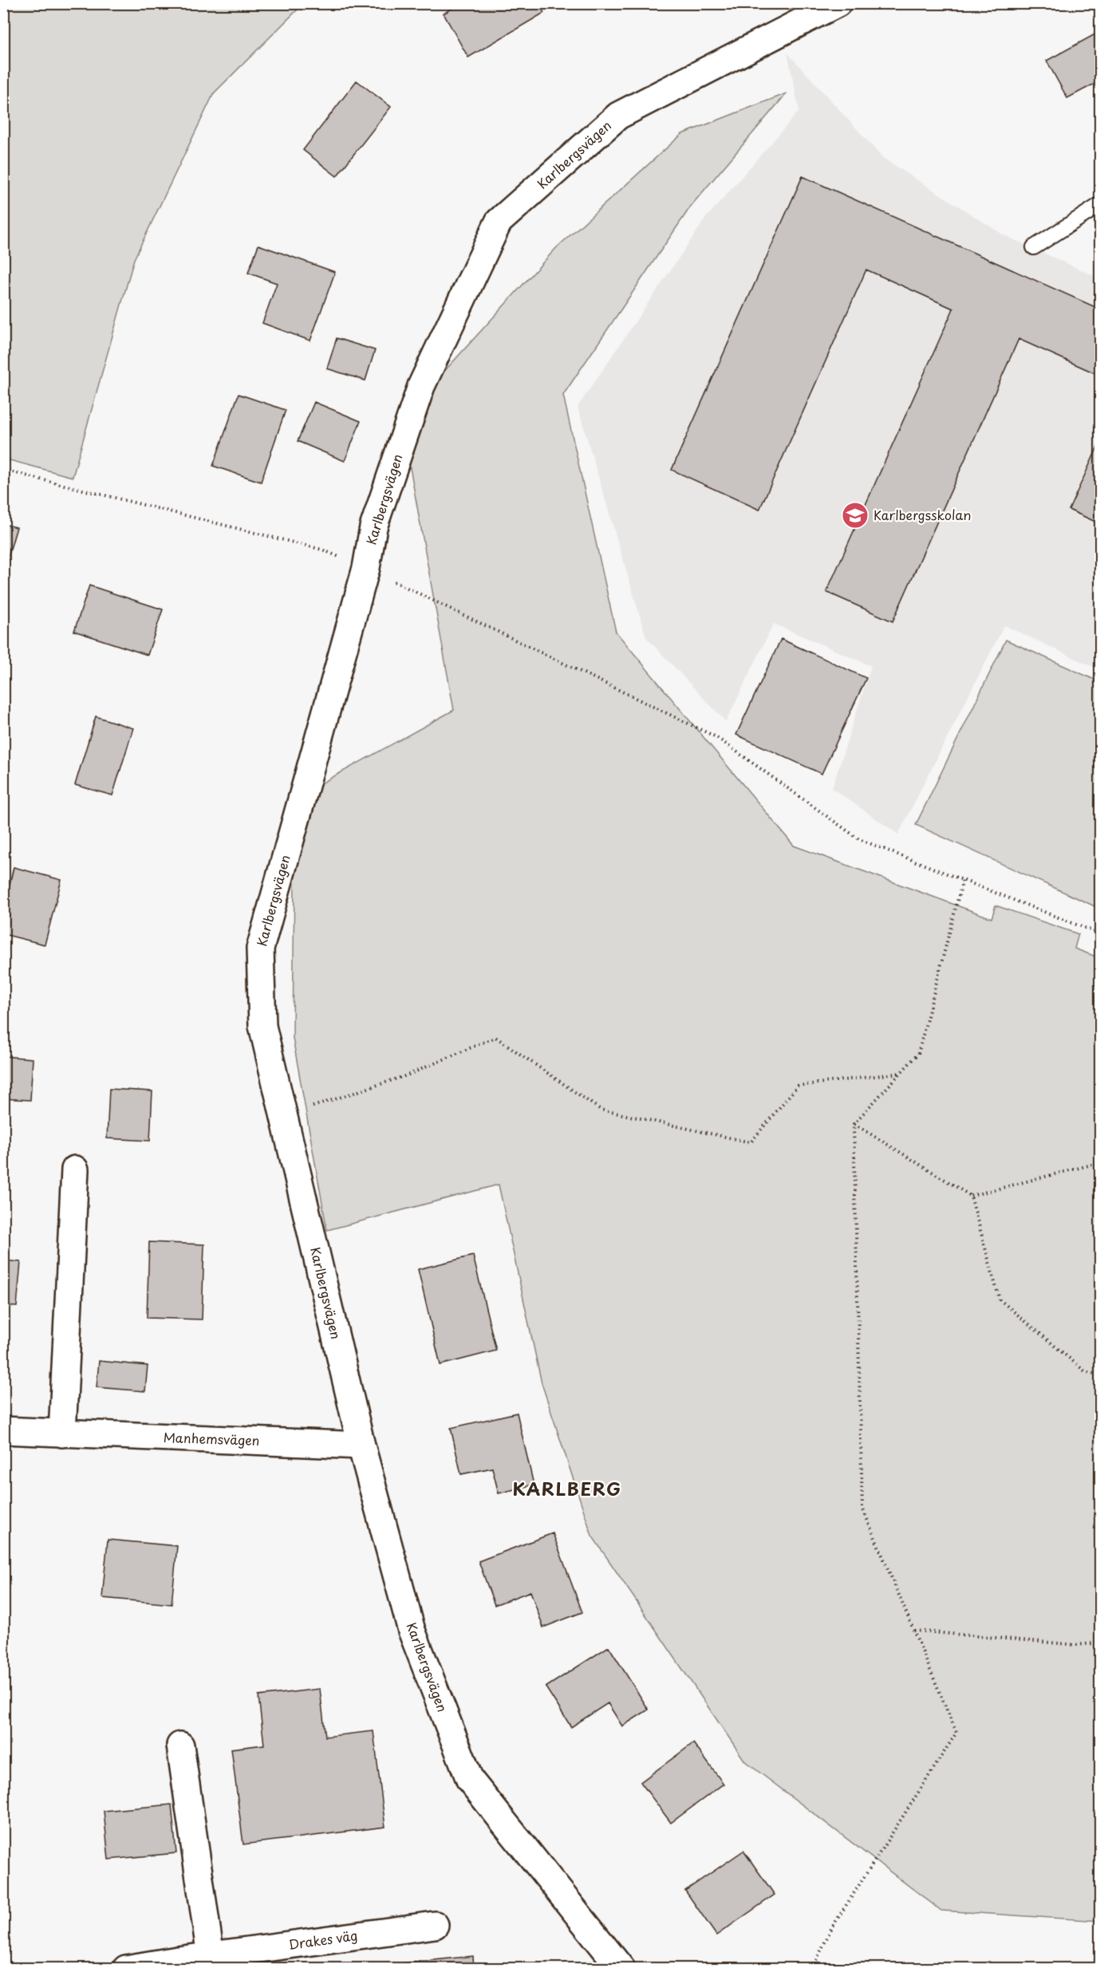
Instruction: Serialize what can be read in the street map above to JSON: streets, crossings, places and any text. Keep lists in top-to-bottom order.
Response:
{
  "streets": {
    "street": ["Karlbergsvägen", "Manhemsvägen", "Drakes väg"]
  },
  "crossings": [
    ["Karlbergsvägen", "Manhemsvägen"]
  ],
  "districts": ["KARLBERG"],
  "places": {
    "school or university": ["Karlbergsskolan"]
  }
}
